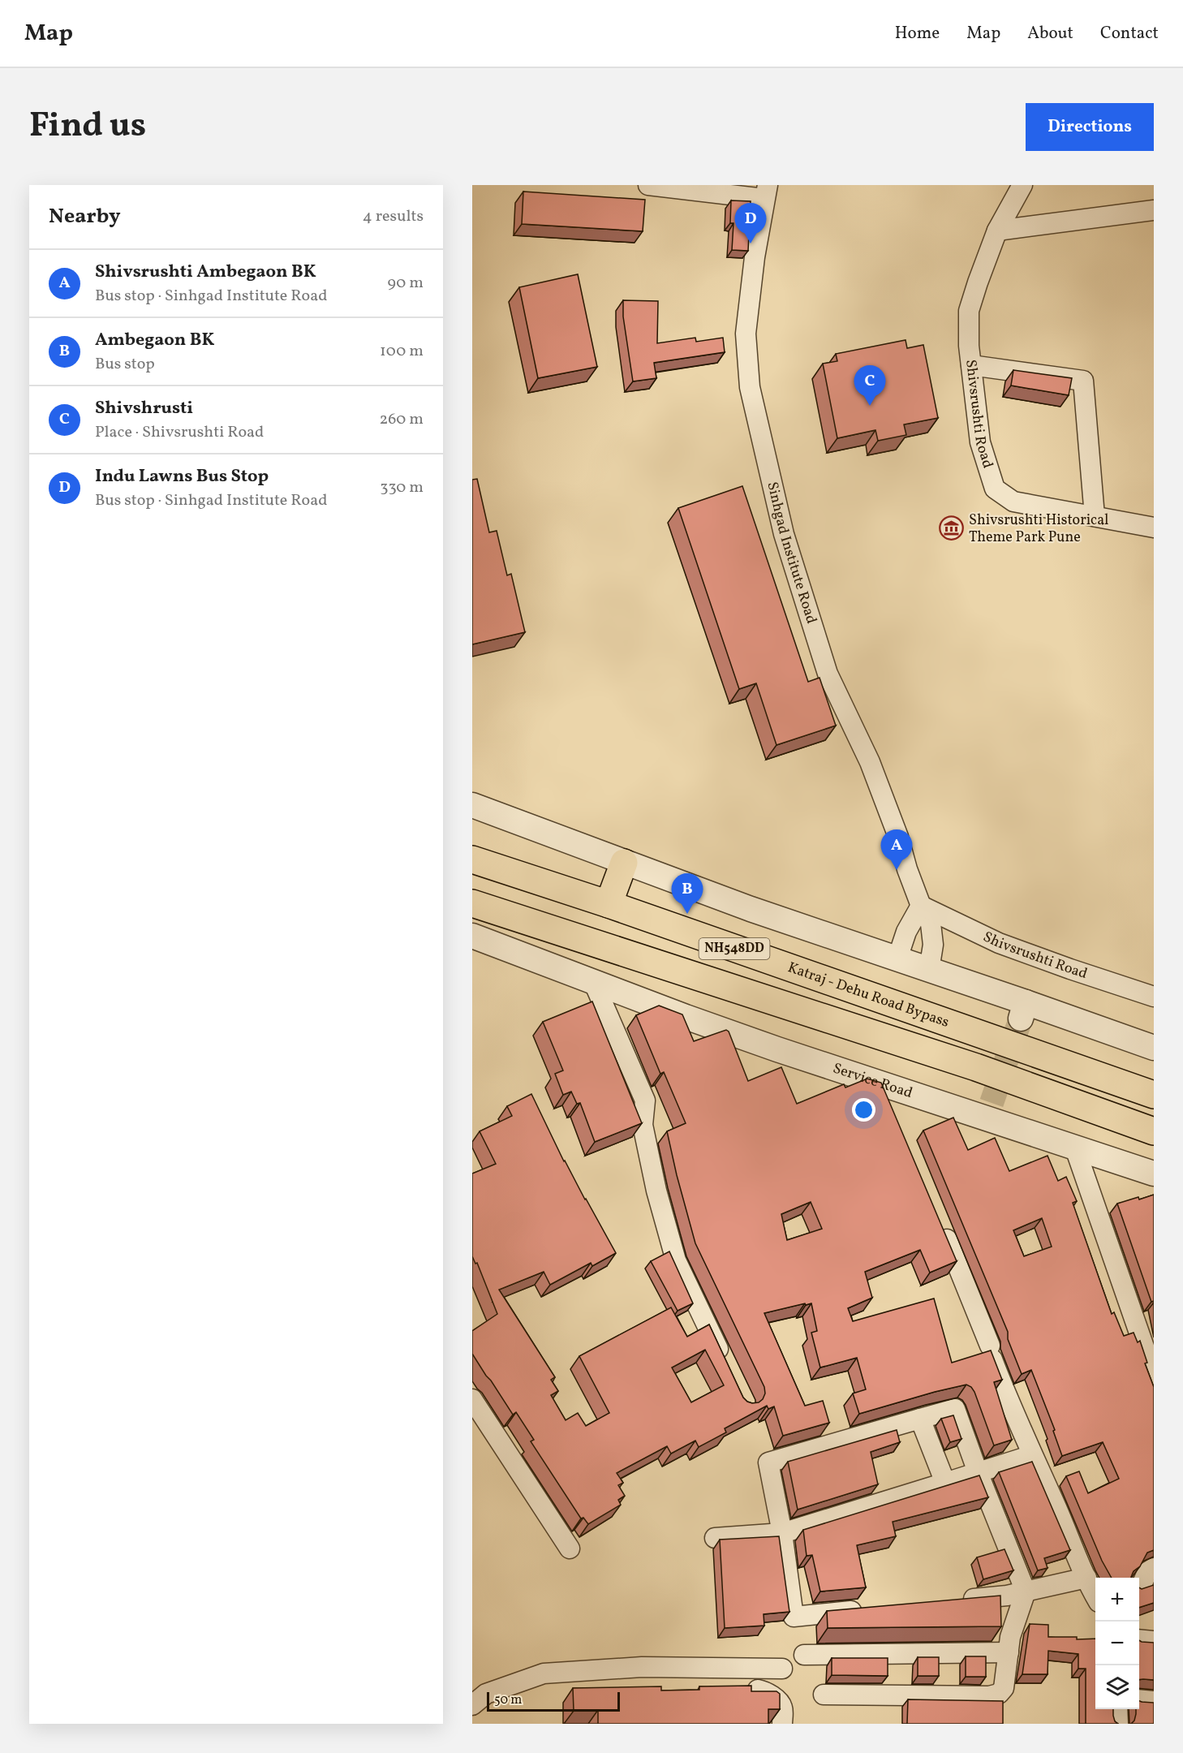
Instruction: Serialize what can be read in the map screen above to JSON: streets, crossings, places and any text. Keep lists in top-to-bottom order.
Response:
{
  "streets": {
    "highway": ["NH548DD", "Katraj - Dehu Road Bypass"],
    "street": ["Shivsrushti Road", "Sinhgad Institute Road", "Service Road"]
  },
  "crossings": [
    ["Shivsrushti Road", "Sinhgad Institute Road"]
  ],
  "places": {
    "museum": ["Shivsrushti Historical Theme Park Pune"]
  },
  "scale_bar": "50 m",
  "page": {
    "header": "Map",
    "nav": [
      "Home",
      "Map",
      "About",
      "Contact"
    ],
    "title": "Find us",
    "buttons": "Directions",
    "heading": ["Nearby", "4 results"],
    "pins": [
      "D",
      "C",
      "A",
      "B"
    ],
    "list": [
      {
        "mark": "A",
        "name": "Shivsrushti Ambegaon BK",
        "note": "Bus stop · Sinhgad Institute Road",
        "value": "90 m"
      },
      {
        "mark": "B",
        "name": "Ambegaon BK",
        "note": "Bus stop",
        "value": "100 m"
      },
      {
        "mark": "C",
        "name": "Shivshrusti",
        "note": "Place · Shivsrushti Road",
        "value": "260 m"
      },
      {
        "mark": "D",
        "name": "Indu Lawns Bus Stop",
        "note": "Bus stop · Sinhgad Institute Road",
        "value": "330 m"
      }
    ],
    "map_buttons": ["+", "−"],
    "scale": "50 m"
  }
}
